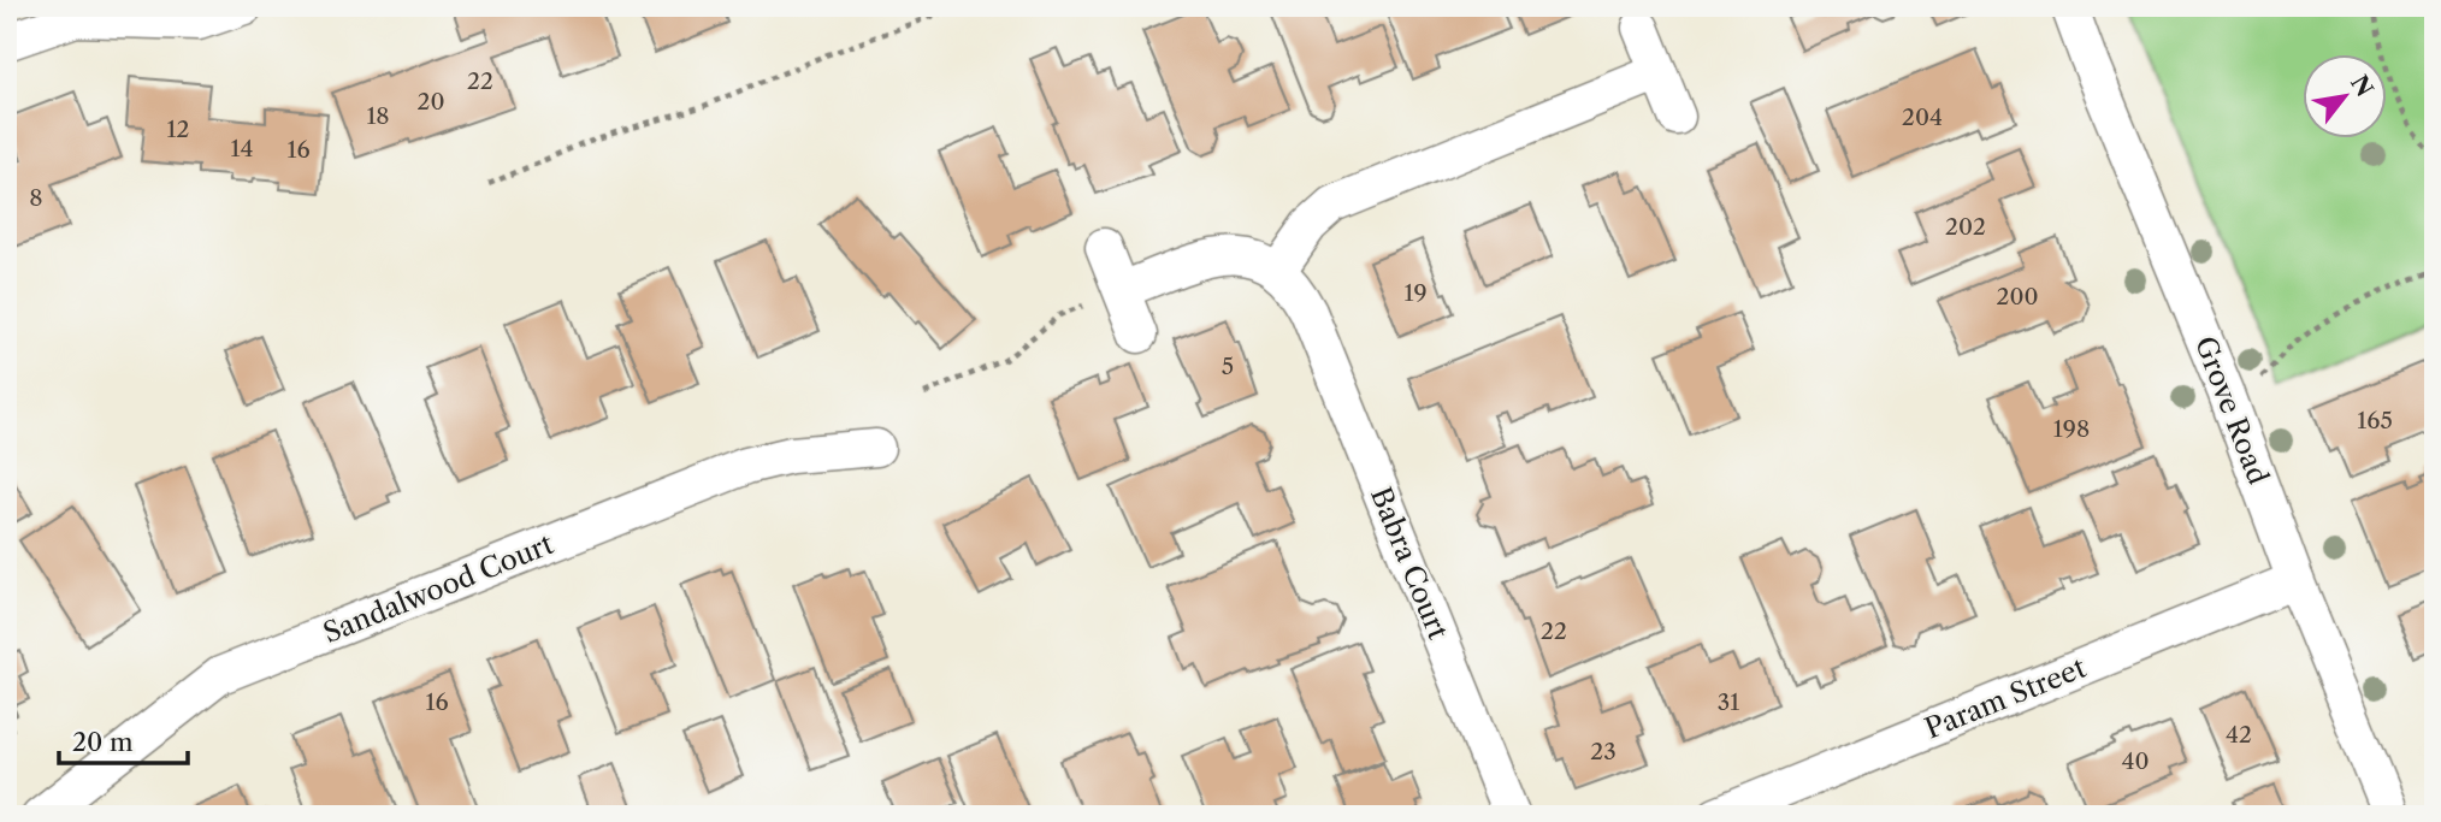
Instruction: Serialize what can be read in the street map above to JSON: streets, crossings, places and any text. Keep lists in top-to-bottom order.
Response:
{
  "streets": {
    "street": [
      "Grove Road",
      "Babra Court",
      "Sandalwood Court",
      "Param Street"
    ]
  },
  "crossings": [
    ["Grove Road", "Param Street"]
  ],
  "house_numbers": [
    "22",
    "20",
    "18",
    "204",
    "12",
    "14",
    "16",
    "8",
    "202",
    "19",
    "200",
    "5",
    "165",
    "198",
    "22",
    "16",
    "31",
    "42",
    "23",
    "40"
  ],
  "scale_bar": "20 m",
  "north": "top right"
}
